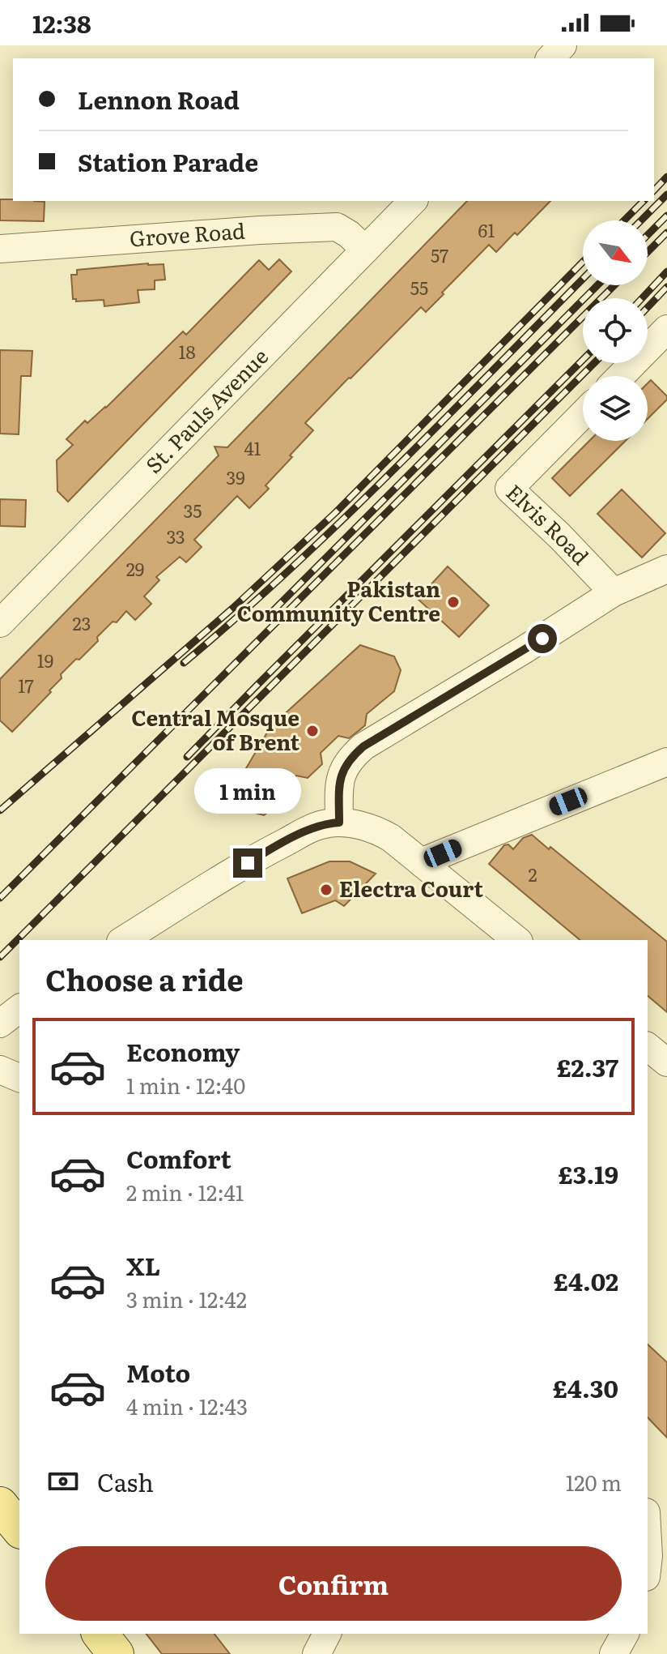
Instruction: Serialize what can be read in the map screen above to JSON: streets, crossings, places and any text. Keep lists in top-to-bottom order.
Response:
{
  "streets": {
    "street": ["Grove Road", "St. Pauls Avenue", "Elvis Road"]
  },
  "crossings": [
    ["Grove Road", "St. Pauls Avenue"]
  ],
  "places": ["Pakistan Community Centre", "Central Mosque of Brent", "Electra Court"],
  "house_numbers": [
    "61",
    "57",
    "55",
    "18",
    "41",
    "39",
    "35",
    "33",
    "29",
    "23",
    "19",
    "17",
    "2"
  ],
  "north": "bottom right",
  "page": {
    "status": "12:38",
    "banner": ["Lennon Road", "Station Parade"],
    "bubble": "1 min",
    "heading": "Choose a ride",
    "list": [
      {
        "name": "Economy",
        "note": "1 min · 12:40",
        "value": "£2.37"
      },
      {
        "name": "Comfort",
        "note": "2 min · 12:41",
        "value": "£3.19"
      },
      {
        "name": "XL",
        "note": "3 min · 12:42",
        "value": "£4.02"
      },
      {
        "name": "Moto",
        "note": "4 min · 12:43",
        "value": "£4.30"
      }
    ],
    "pay": ["Cash", "120 m"],
    "buttons": "Confirm"
  }
}
